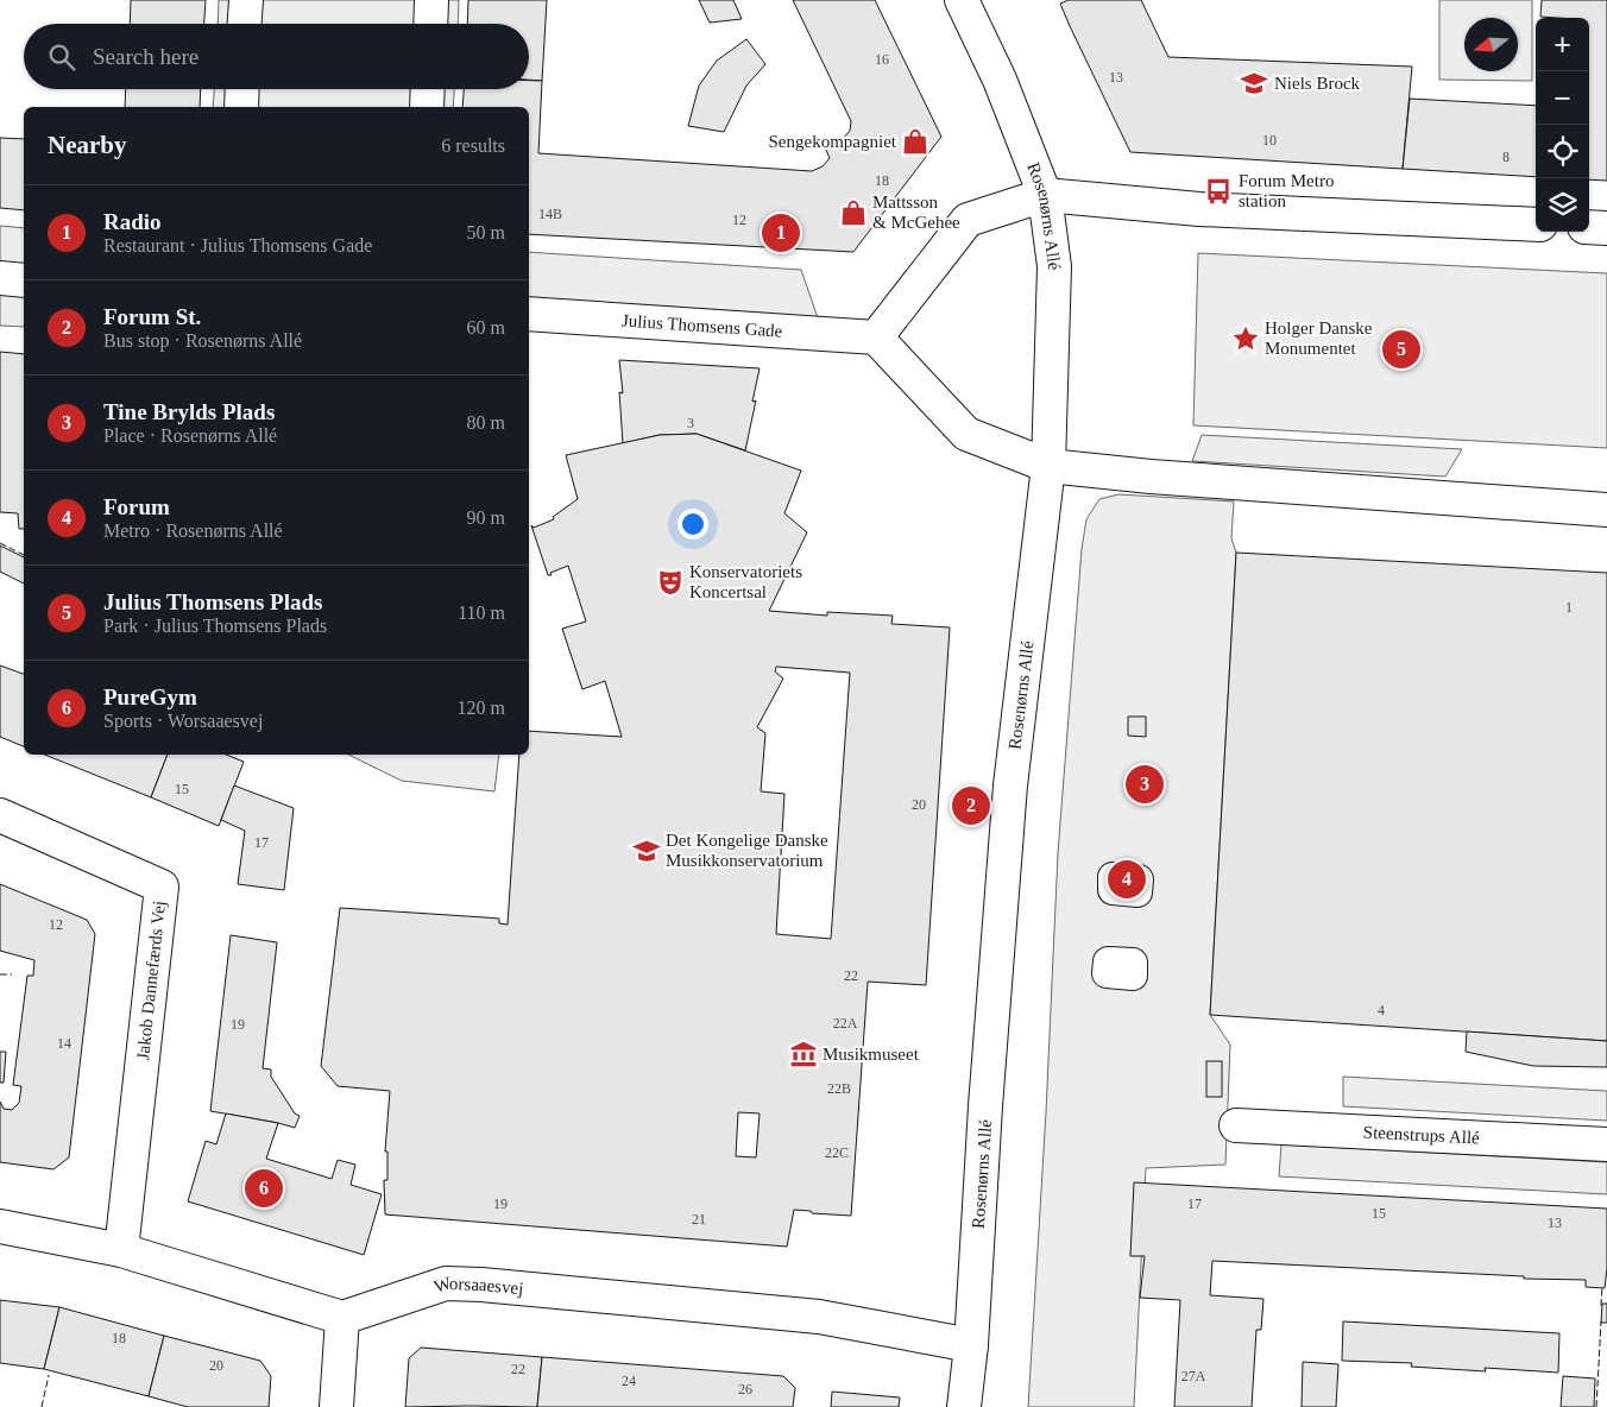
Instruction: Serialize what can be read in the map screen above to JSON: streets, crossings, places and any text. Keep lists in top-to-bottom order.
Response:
{
  "streets": {
    "street": [
      "Rosenørns Allé",
      "Julius Thomsens Gade",
      "Jakob Dannefærds Vej",
      "Steenstrups Allé",
      "Worsaaesvej"
    ]
  },
  "crossings": [
    ["Rosenørns Allé", "Worsaaesvej"]
  ],
  "places": {
    "school or university": ["Niels Brock", "Det Kongelige Danske Musikkonservatorium"],
    "shop": ["Sengekompagniet", "Mattsson & McGehee"],
    "bus stop": ["Forum Metro station"],
    "place": ["Holger Danske Monumentet"],
    "theatre": ["Konservatoriets Koncertsal"],
    "museum": ["Musikmuseet"]
  },
  "house_numbers": [
    "16",
    "13",
    "10",
    "8",
    "18",
    "14B",
    "12",
    "3",
    "1",
    "15",
    "20",
    "17",
    "12",
    "22",
    "4",
    "22A",
    "19",
    "14",
    "22B",
    "22C",
    "19",
    "17",
    "15",
    "21",
    "13",
    "18",
    "20",
    "22",
    "27A",
    "24",
    "26"
  ],
  "north": "left",
  "page": {
    "map_buttons": ["+", "−"],
    "search": "Search here",
    "heading": ["Nearby", "6 results"],
    "list": [
      {
        "mark": "1",
        "name": "Radio",
        "note": "Restaurant · Julius Thomsens Gade",
        "value": "50 m"
      },
      {
        "mark": "2",
        "name": "Forum St.",
        "note": "Bus stop · Rosenørns Allé",
        "value": "60 m"
      },
      {
        "mark": "3",
        "name": "Tine Brylds Plads",
        "note": "Place · Rosenørns Allé",
        "value": "80 m"
      },
      {
        "mark": "4",
        "name": "Forum",
        "note": "Metro · Rosenørns Allé",
        "value": "90 m"
      },
      {
        "mark": "5",
        "name": "Julius Thomsens Plads",
        "note": "Park · Julius Thomsens Plads",
        "value": "110 m"
      },
      {
        "mark": "6",
        "name": "PureGym",
        "note": "Sports · Worsaaesvej",
        "value": "120 m"
      }
    ],
    "pins": [
      "1",
      "5",
      "3",
      "2",
      "4",
      "6"
    ]
  }
}
